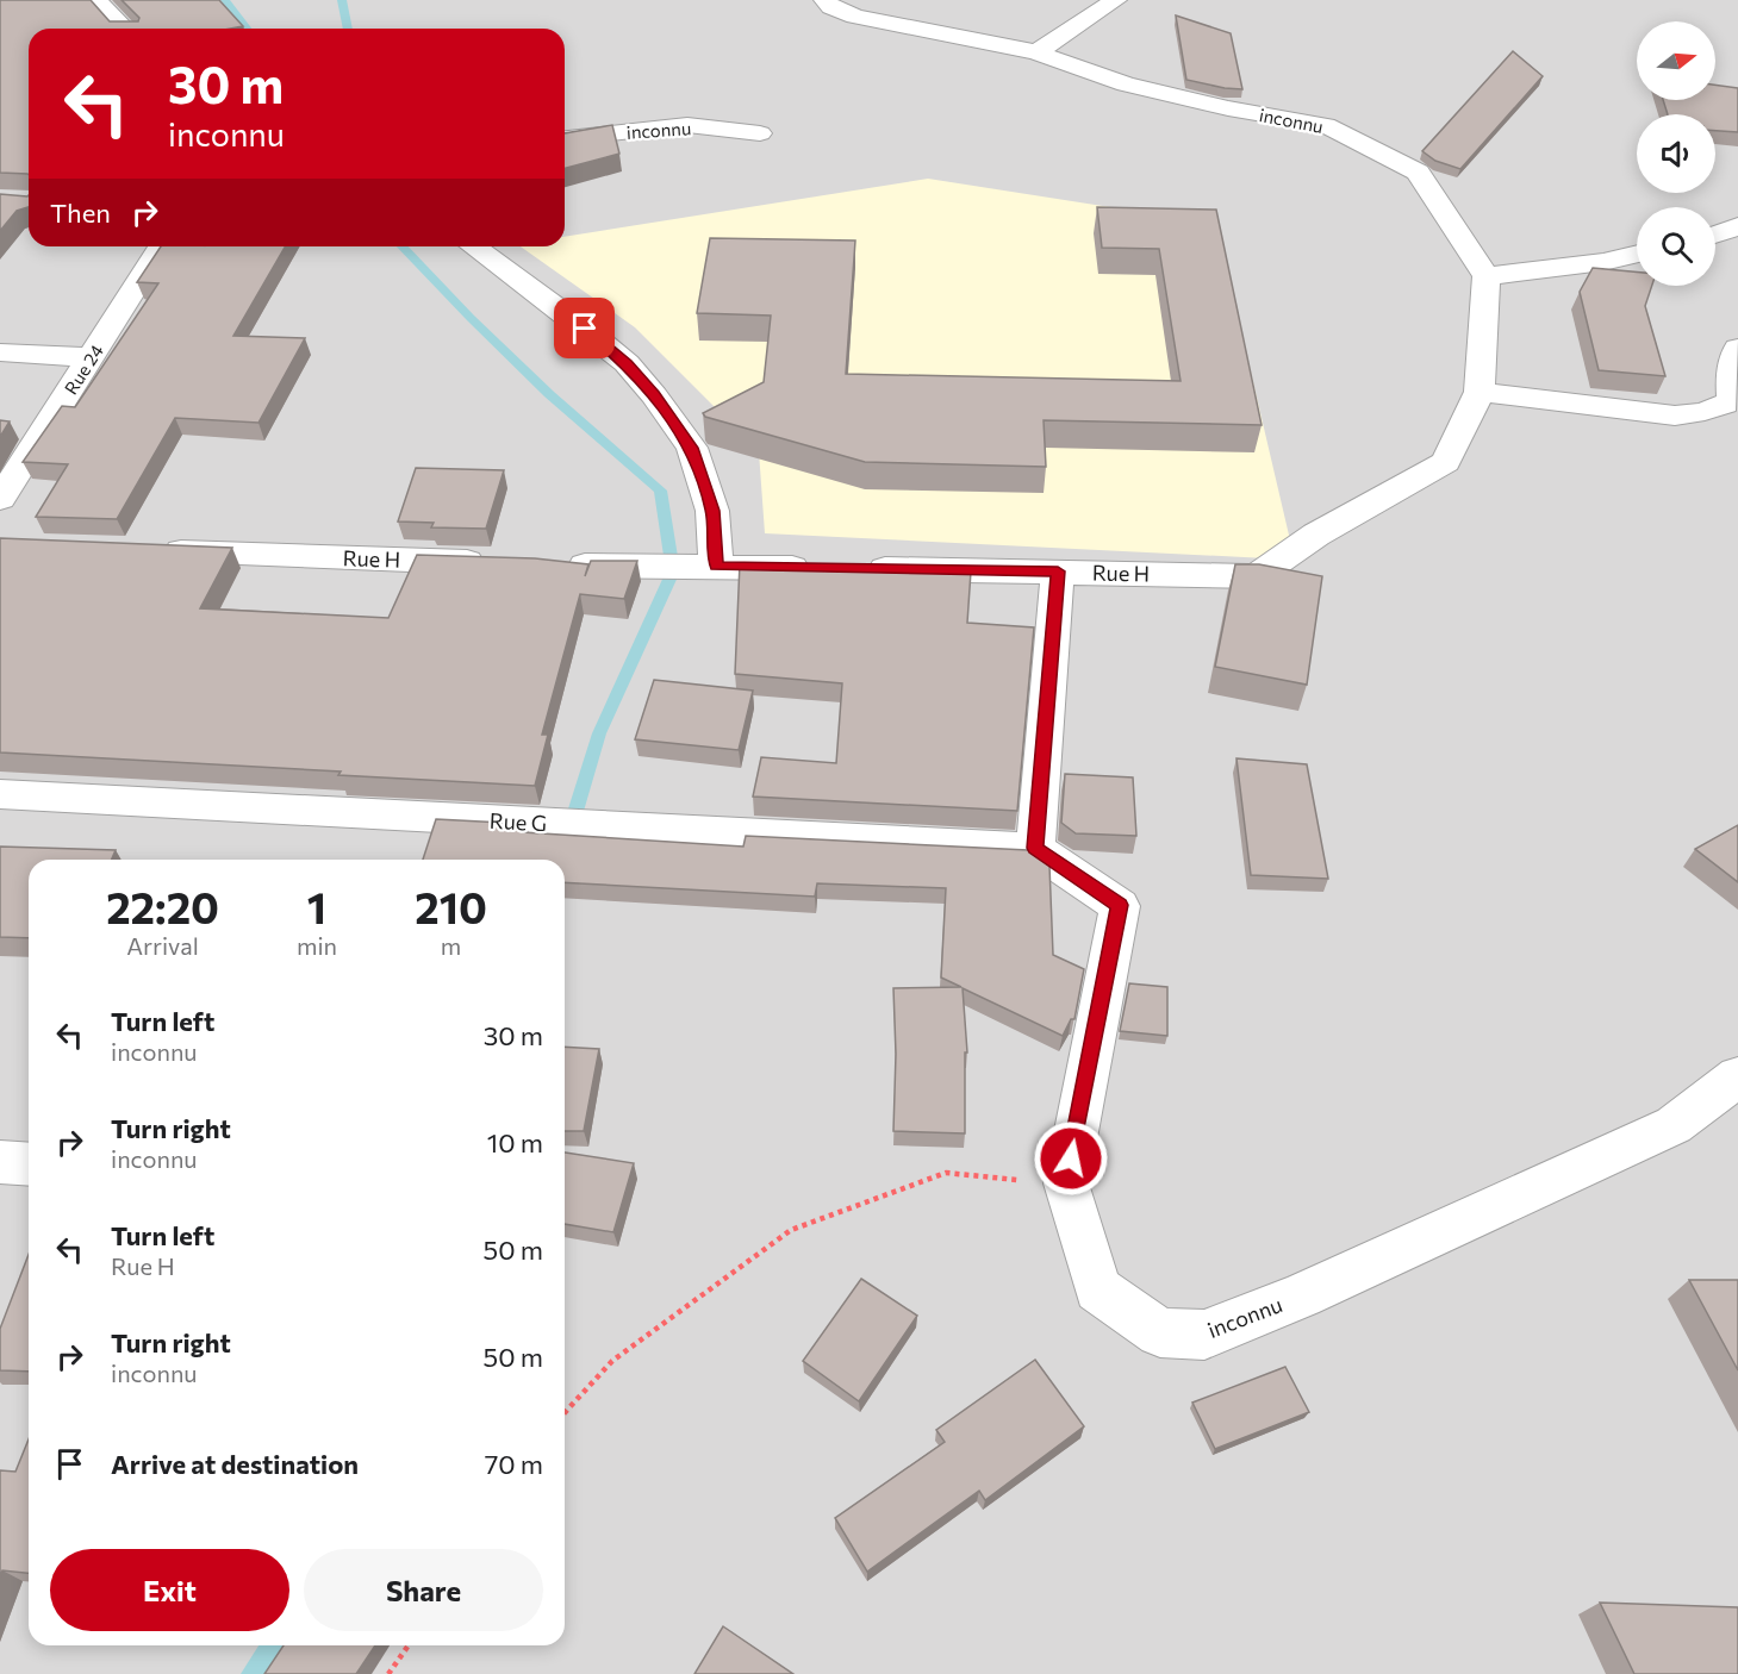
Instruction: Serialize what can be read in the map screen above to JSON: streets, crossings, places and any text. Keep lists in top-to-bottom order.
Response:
{
  "streets": {
    "street": [
      "inconnu",
      "Rue 24",
      "Rue H",
      "Rue G"
    ]
  },
  "crossings": [
    ["inconnu", "Rue G"]
  ],
  "north": "right",
  "page": {
    "turn": ["30 m", "inconnu"],
    "then": "Then",
    "eta": [
      "22:20",
      "Arrival",
      "1",
      "min",
      "210",
      "m"
    ],
    "list": [
      {
        "name": "Turn left",
        "note": "inconnu",
        "value": "30 m"
      },
      {
        "name": "Turn right",
        "note": "inconnu",
        "value": "10 m"
      },
      {
        "name": "Turn left",
        "note": "Rue H",
        "value": "50 m"
      },
      {
        "name": "Turn right",
        "note": "inconnu",
        "value": "50 m"
      },
      {
        "name": "Arrive at destination",
        "value": "70 m"
      }
    ],
    "buttons": ["Exit", "Share"]
  }
}
